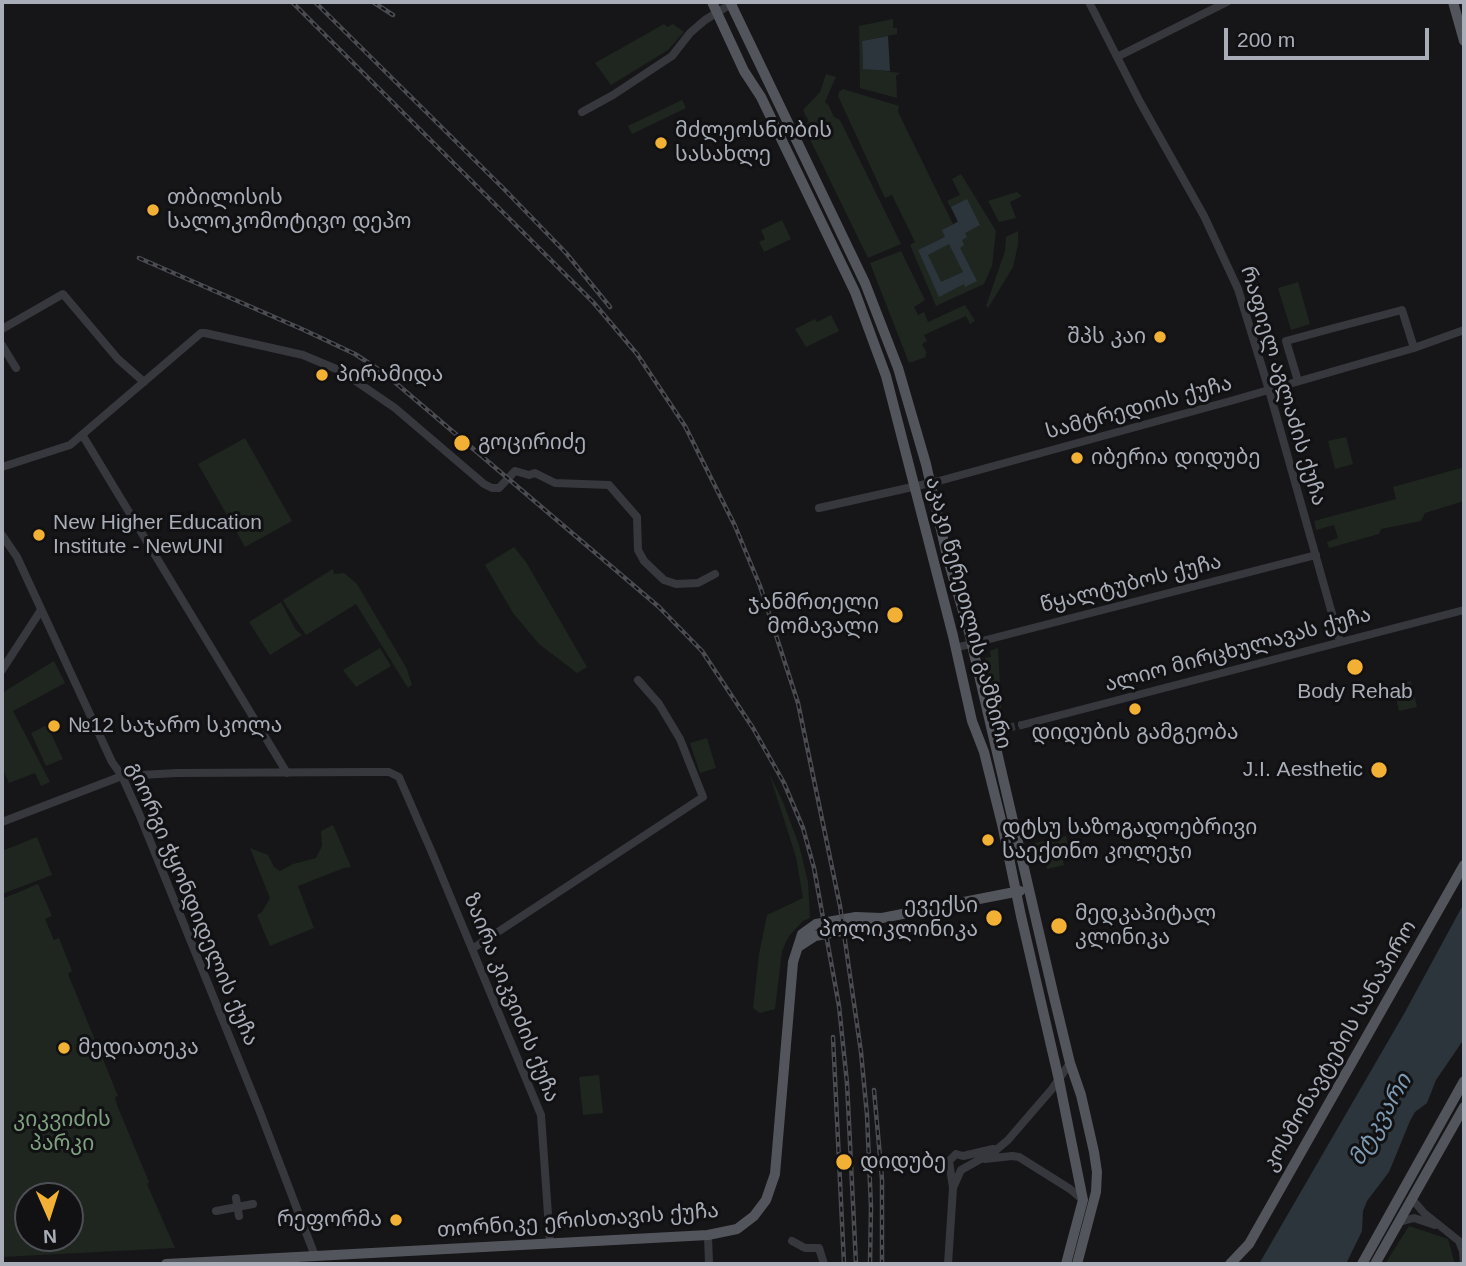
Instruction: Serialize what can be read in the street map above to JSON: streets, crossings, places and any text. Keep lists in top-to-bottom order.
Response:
{
  "streets": {
    "main road": ["აკაკი წერეთლის გამზირი", "კოსმონავტების სანაპირო", "თორნიკე ერისთავის ქუჩა"],
    "street": [
      "რაფიელ აგლაძის ქუჩა",
      "სამტრედიის ქუჩა",
      "წყალტუბოს ქუჩა",
      "ალიო მირცხულავას ქუჩა",
      "გიორგი ჭყონდიდელის ქუჩა",
      "ზაირა კიკვიძის ქუჩა"
    ]
  },
  "crossings": [
    ["რაფიელ აგლაძის ქუჩა", "სამტრედიის ქუჩა"],
    ["რაფიელ აგლაძის ქუჩა", "წყალტუბოს ქუჩა"],
    ["რაფიელ აგლაძის ქუჩა", "ალიო მირცხულავას ქუჩა"],
    ["სამტრედიის ქუჩა", "აკაკი წერეთლის გამზირი"],
    ["წყალტუბოს ქუჩა", "აკაკი წერეთლის გამზირი"],
    ["აკაკი წერეთლის გამზირი", "თორნიკე ერისთავის ქუჩა"],
    ["გიორგი ჭყონდიდელის ქუჩა", "თორნიკე ერისთავის ქუჩა"],
    ["ზაირა კიკვიძის ქუჩა", "თორნიკე ერისთავის ქუჩა"]
  ],
  "water": ["მტკვარი"],
  "parks": ["კიკვიძის პარკი"],
  "places": [
    "მძლეოსნობის სასახლე",
    "თბილისის სალოკომოტივო დეპო",
    "შპს კაი",
    "პირამიდა",
    "გოცირიძე",
    "იბერია დიდუბე",
    "New Higher Education Institute - NewUNI",
    "ჯანმრთელი მომავალი",
    "Body Rehab",
    "დიდუბის გამგეობა",
    "№12 საჯარო სკოლა",
    "J.I. Aesthetic",
    "დტსუ საზოგადოებრივი საექთნო კოლეჯი",
    "ევექსი პოლიკლინიკა",
    "მედკაპიტალ კლინიკა",
    "მედიათეკა",
    "დიდუბე",
    "რეფორმა"
  ],
  "scale_bar": "200 m",
  "north": "bottom"
}
